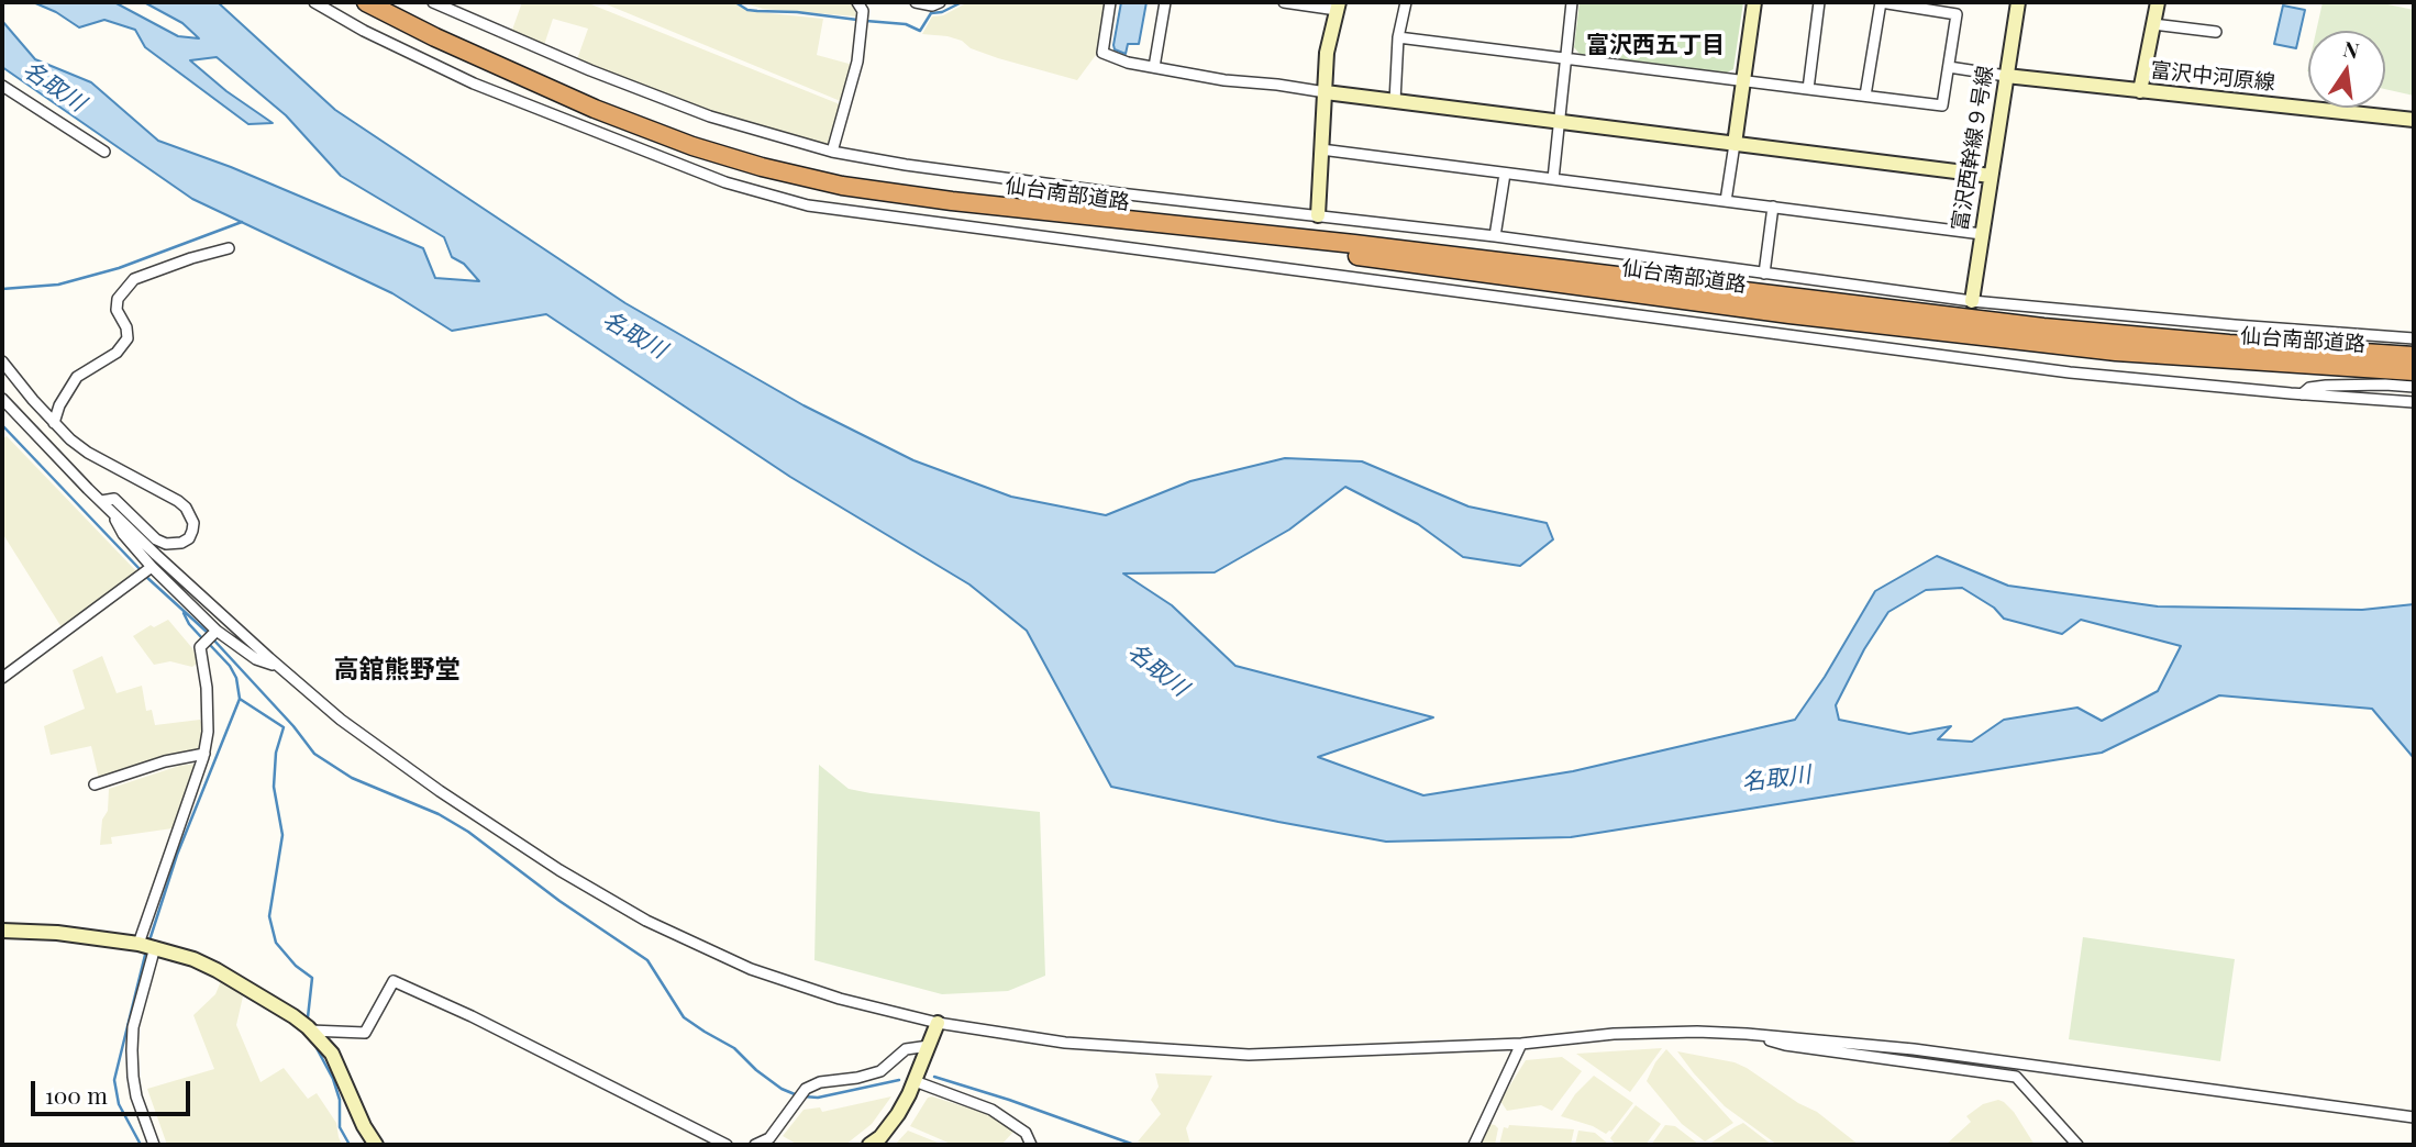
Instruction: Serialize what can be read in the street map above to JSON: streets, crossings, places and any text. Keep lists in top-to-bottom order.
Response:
{
  "streets": {
    "highway": ["仙台南部道路"],
    "street": ["富沢中河原線", "富沢西幹線９号線"]
  },
  "crossings": [
    ["富沢中河原線", "富沢西幹線９号線"]
  ],
  "districts": ["富沢西五丁目", "高舘熊野堂"],
  "water": ["名取川"],
  "scale_bar": "100 m",
  "north": "top"
}
